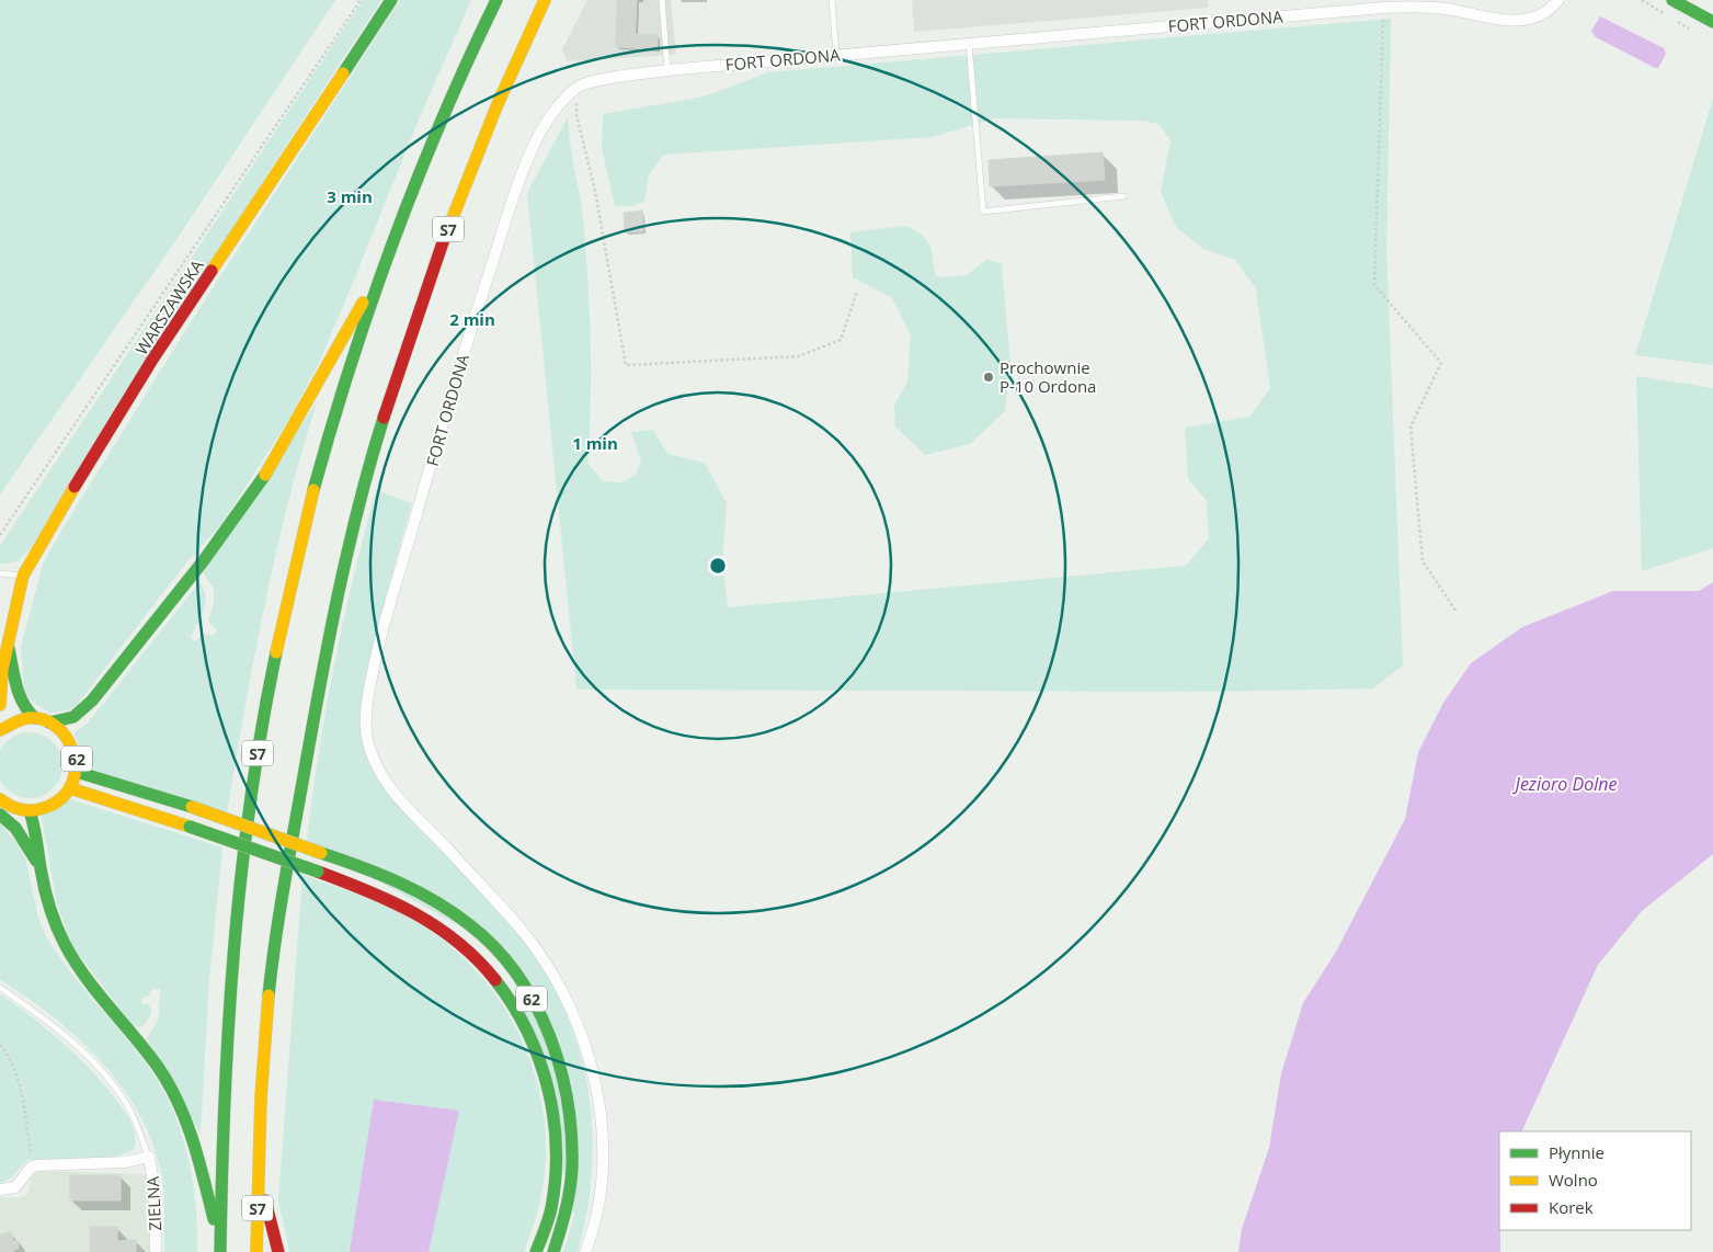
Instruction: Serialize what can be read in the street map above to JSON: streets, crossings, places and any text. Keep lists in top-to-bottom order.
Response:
{
  "streets": {
    "main road": ["S7", "WARSZAWSKA", "62"],
    "street": ["FORT ORDONA", "ZIELNA"]
  },
  "crossings": [
    ["WARSZAWSKA", "62"]
  ],
  "water": ["Jezioro Dolne"],
  "places": ["Prochownie P-10 Ordona"],
  "legend": ["Płynnie", "Wolno", "Korek"],
  "rings": ["3 min", "2 min", "1 min"]
}
